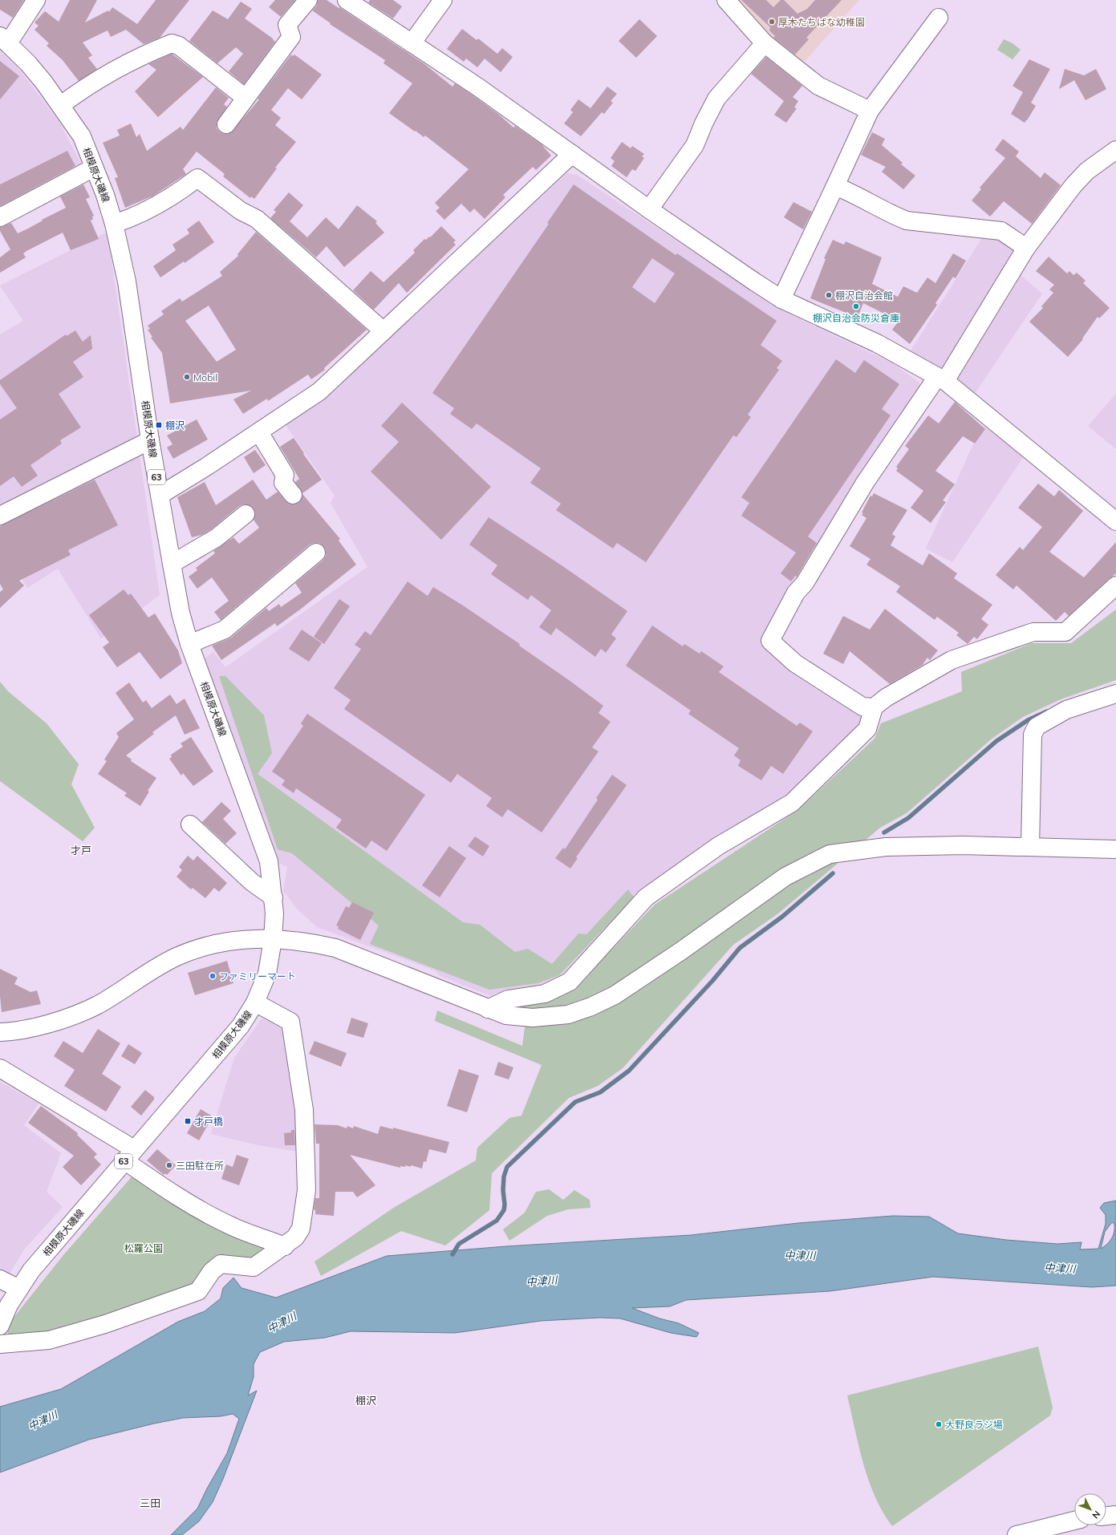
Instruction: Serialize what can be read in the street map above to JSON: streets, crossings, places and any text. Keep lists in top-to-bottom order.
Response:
{
  "streets": {
    "street": ["相模原大磯線", "63"]
  },
  "districts": ["才戸", "棚沢", "三田"],
  "water": ["中津川"],
  "parks": ["松羅公園"],
  "places": {
    "other": [
      "厚木たちばな幼稚園",
      "棚沢自治会館",
      "棚沢自治会防災倉庫",
      "Mobil",
      "ファミリーマート",
      "三田駐在所",
      "大野良ラジ場"
    ],
    "transit": ["棚沢", "才戸橋"]
  },
  "north": "bottom right"
}
